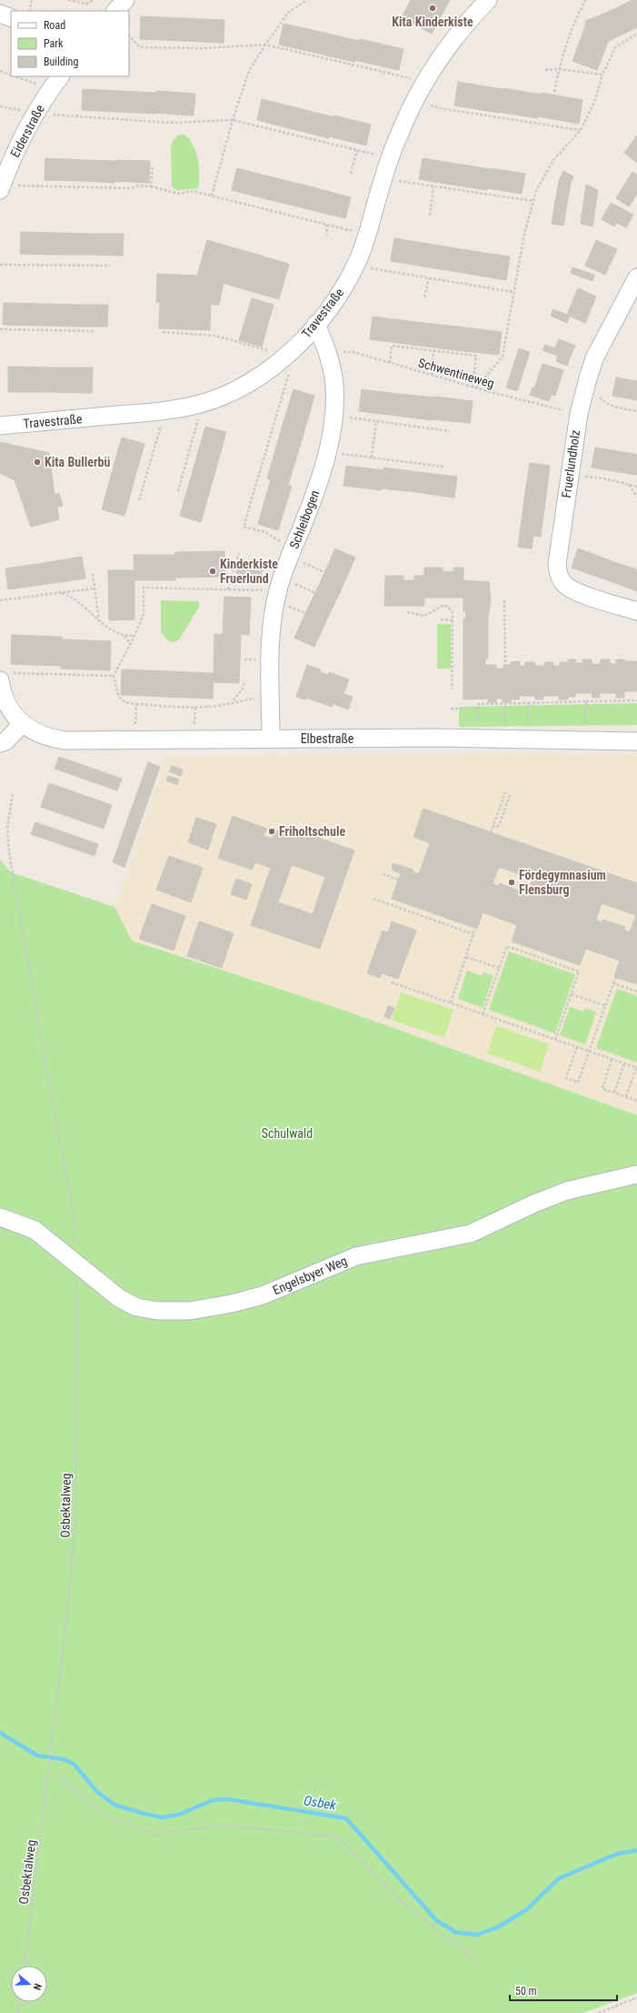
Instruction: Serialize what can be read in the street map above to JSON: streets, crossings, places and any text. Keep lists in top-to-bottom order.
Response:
{
  "streets": {
    "street": [
      "Eiderstraße",
      "Travestraße",
      "Fruerlundholz",
      "Schleibogen",
      "Elbestraße",
      "Engelsbyer Weg"
    ],
    "path": ["Schwentineweg", "Osbektalweg"]
  },
  "crossings": [
    ["Travestraße", "Schleibogen"],
    ["Schwentineweg", "Fruerlundholz"],
    ["Schwentineweg", "Schleibogen"],
    ["Schleibogen", "Elbestraße"],
    ["Engelsbyer Weg", "Osbektalweg"]
  ],
  "water": ["Osbek"],
  "parks": ["Schulwald"],
  "places": [
    "Kita Kinderkiste",
    "Kita Bullerbü",
    "Kinderkiste Fruerlund",
    "Friholtschule",
    "Fördegymnasium Flensburg"
  ],
  "legend": ["Road", "Park", "Building"],
  "scale_bar": "50 m",
  "north": "right"
}
